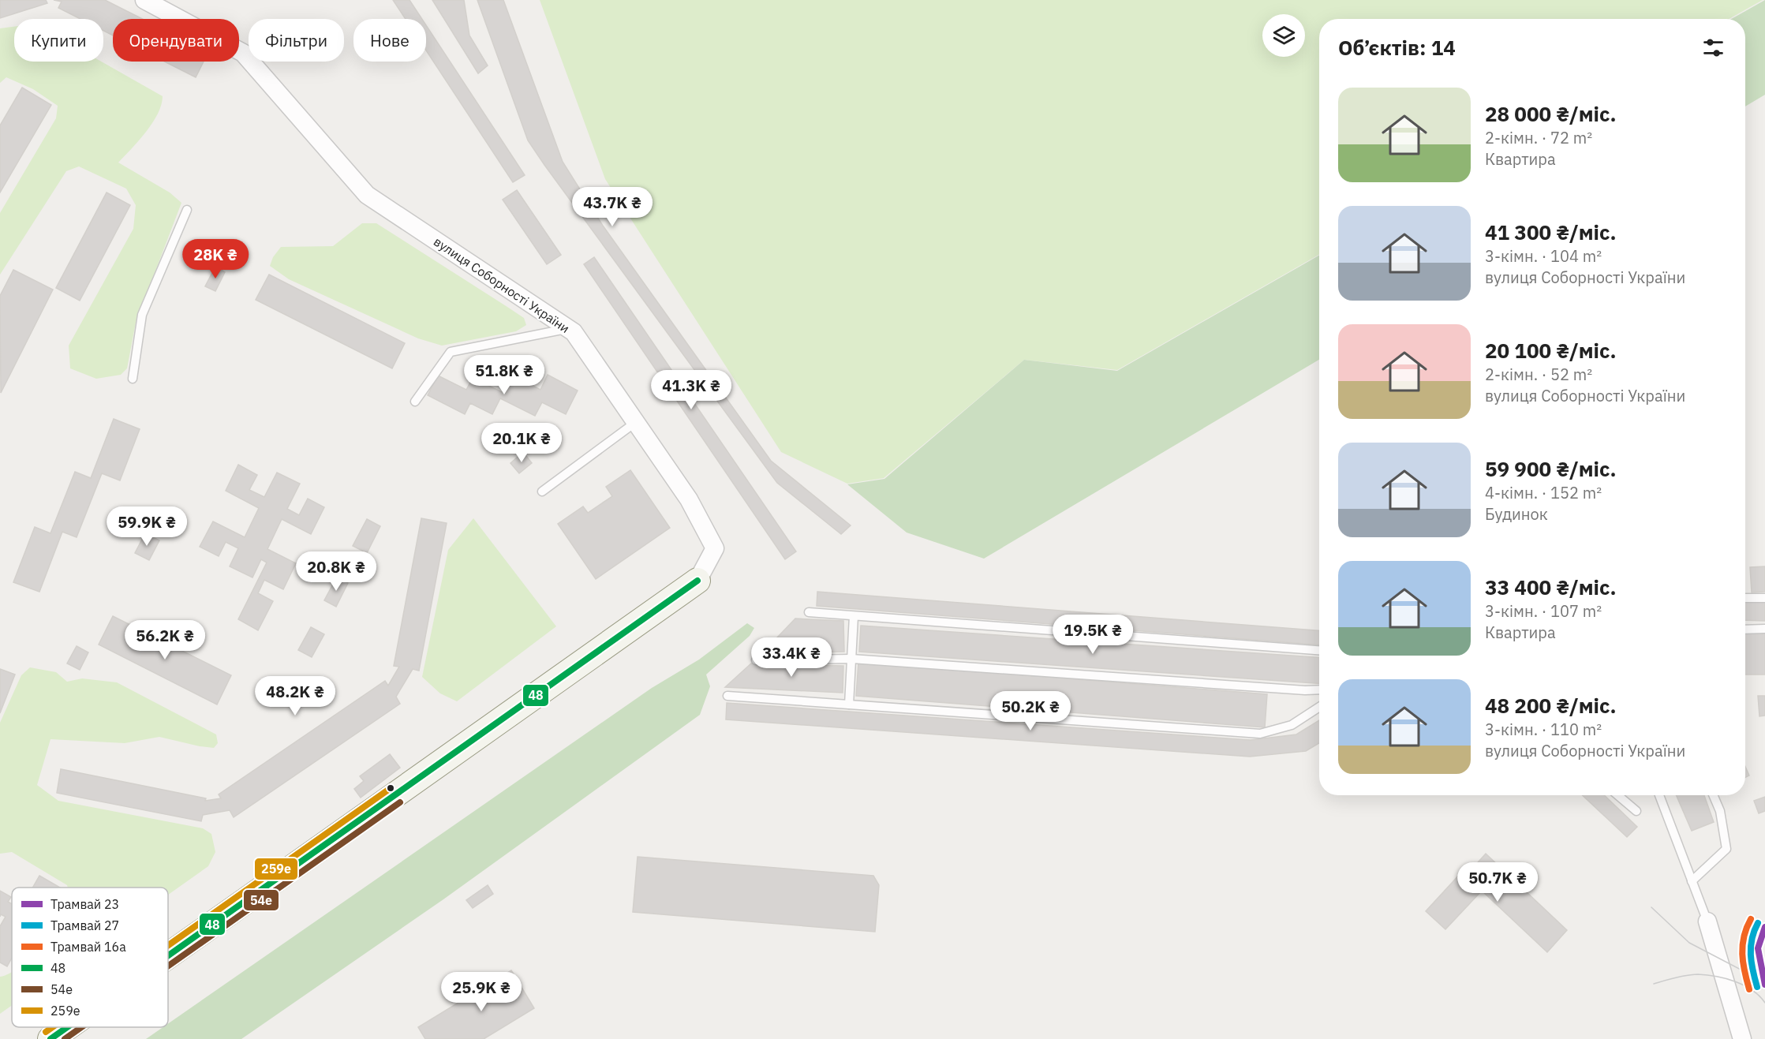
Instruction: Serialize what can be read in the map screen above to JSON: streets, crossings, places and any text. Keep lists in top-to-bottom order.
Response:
{
  "streets": {
    "street": ["вулиця Соборності України"]
  },
  "lines": [
    "transit line 48",
    "transit line 259е",
    "transit line 54е",
    "tram line 16a",
    "tram line 27",
    "tram line 23"
  ],
  "legend": [
    "Трамвай 23",
    "Трамвай 27",
    "Трамвай 16a",
    "48",
    "54е",
    "259е"
  ],
  "page": {
    "chip": [
      "Купити",
      "Орендувати",
      "Фільтри",
      "Нове"
    ],
    "heading": "Об’єктів: 14",
    "list": [
      {
        "name": "28 000 ₴/міс.",
        "note": "2-кімн. · 72 m² · Квартира"
      },
      {
        "name": "41 300 ₴/міс.",
        "note": "3-кімн. · 104 m² · вулиця Соборності України"
      },
      {
        "name": "20 100 ₴/міс.",
        "note": "2-кімн. · 52 m² · вулиця Соборності України"
      },
      {
        "name": "59 900 ₴/міс.",
        "note": "4-кімн. · 152 m² · Будинок"
      },
      {
        "name": "33 400 ₴/міс.",
        "note": "3-кімн. · 107 m² · Квартира"
      },
      {
        "name": "48 200 ₴/міс.",
        "note": "3-кімн. · 110 m² · вулиця Соборності України"
      }
    ],
    "price": [
      "43.7K ₴",
      "28K ₴",
      "51.8K ₴",
      "41.3K ₴",
      "20.1K ₴",
      "59.9K ₴",
      "20.8K ₴",
      "19.5K ₴",
      "56.2K ₴",
      "33.4K ₴",
      "48.2K ₴",
      "50.2K ₴",
      "50.7K ₴",
      "25.9K ₴"
    ]
  }
}
